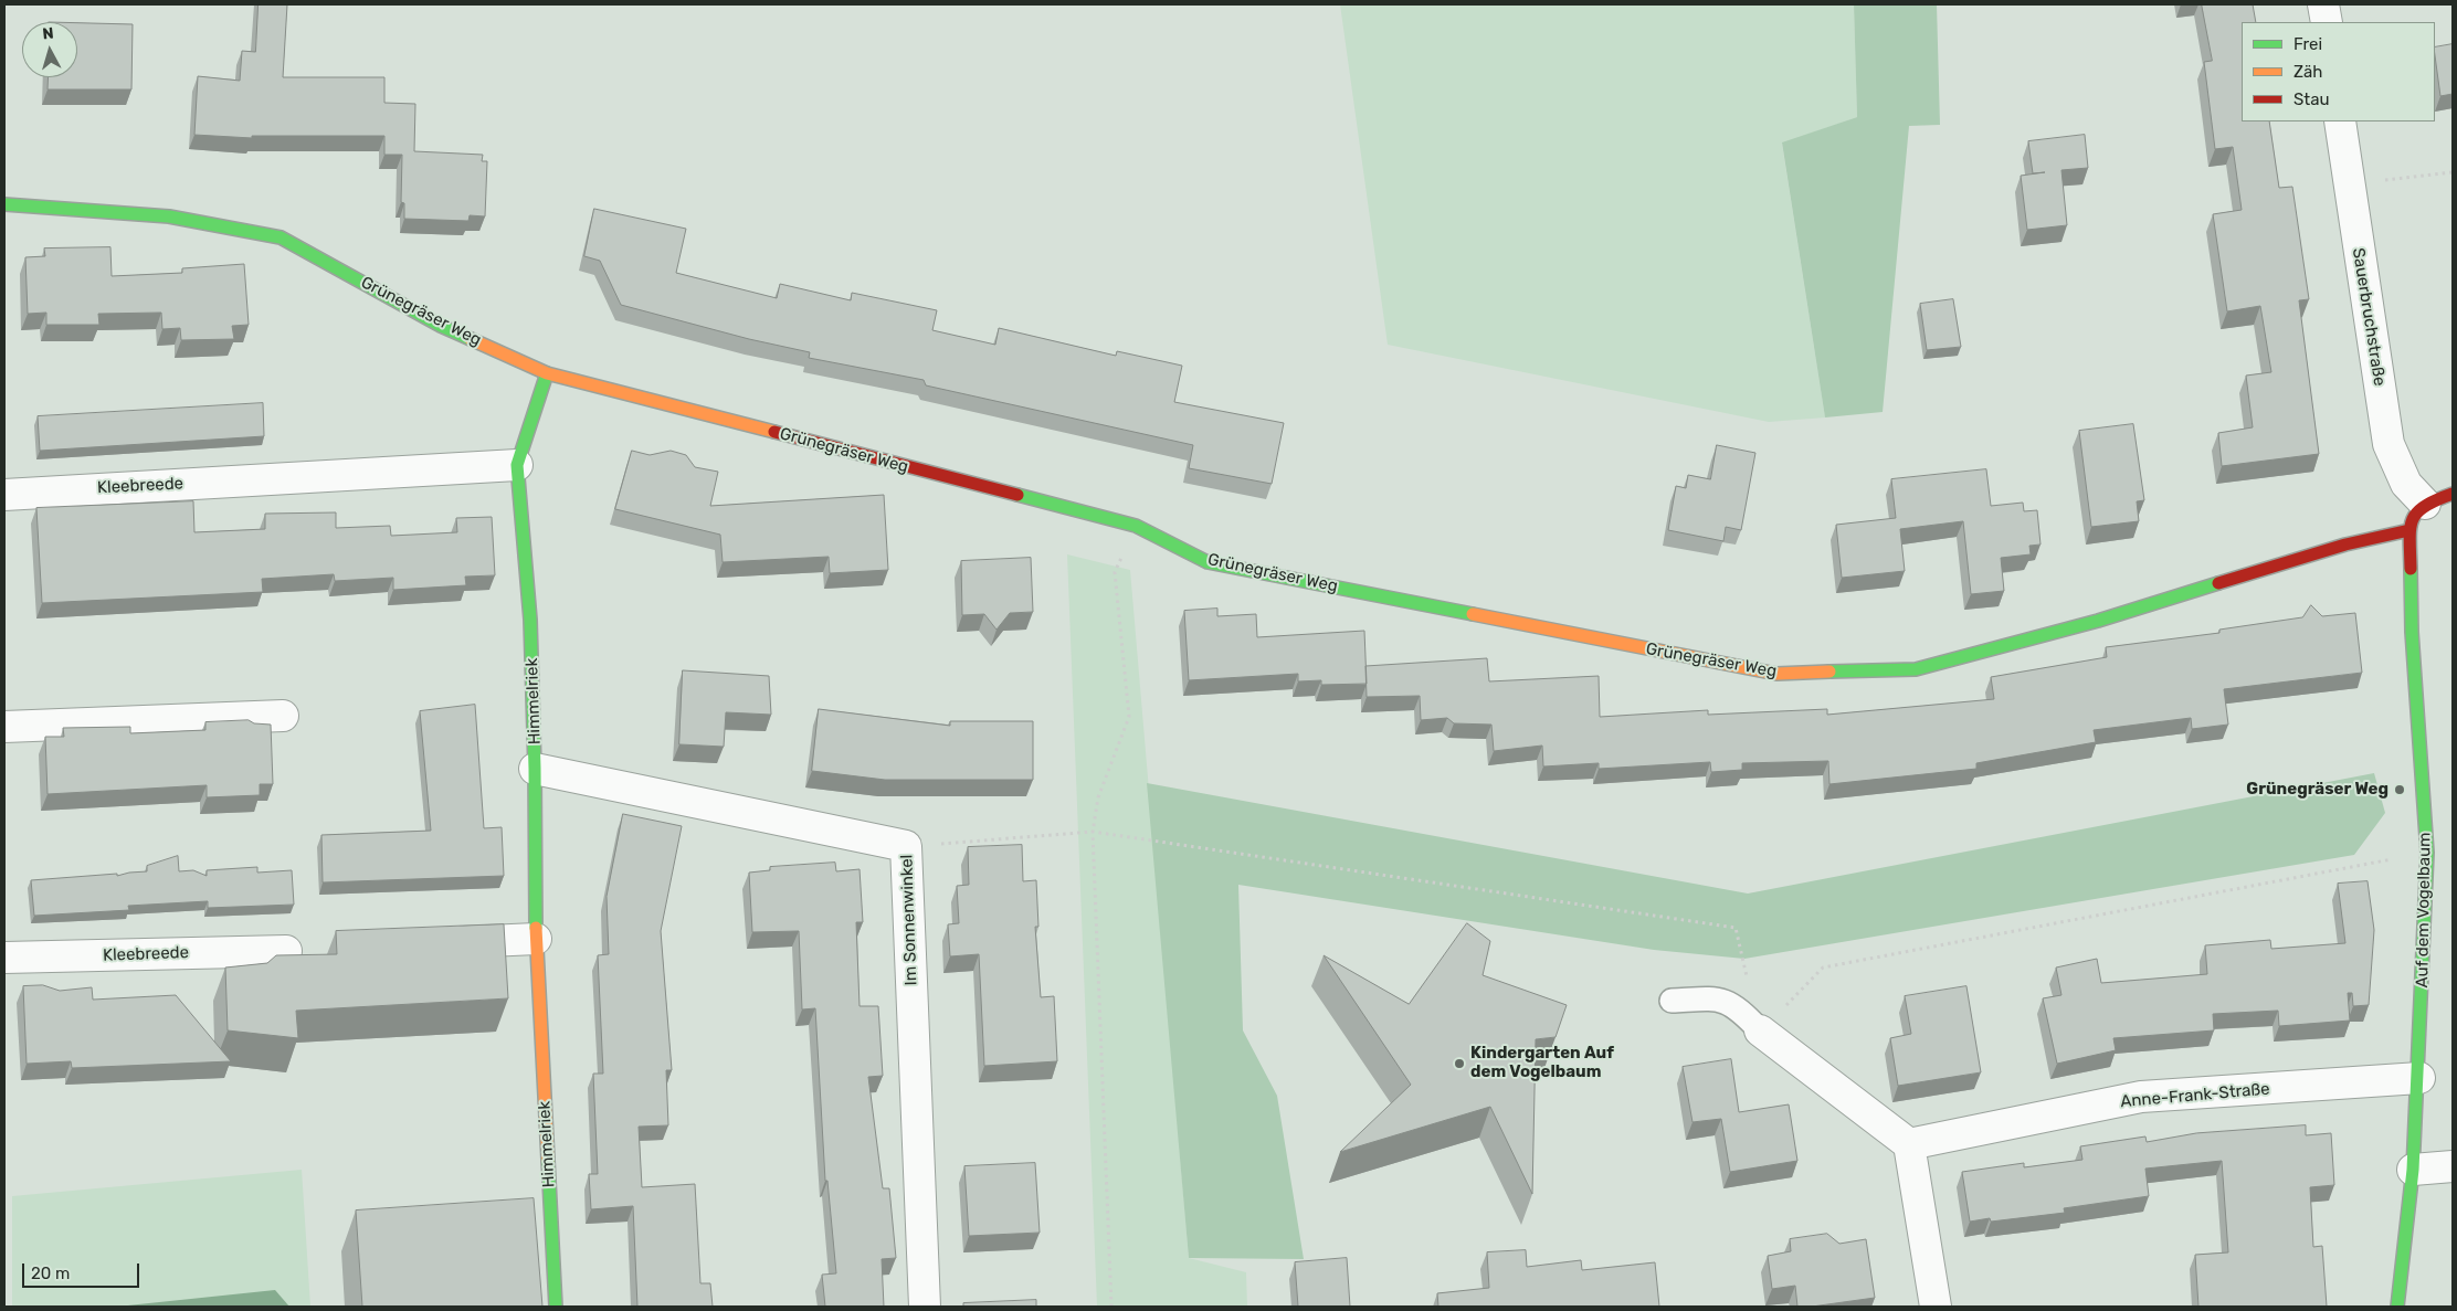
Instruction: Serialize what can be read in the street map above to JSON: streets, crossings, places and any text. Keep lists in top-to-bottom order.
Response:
{
  "streets": {
    "street": [
      "Grünegräser Weg",
      "Sauerbruchstraße",
      "Kleebreede",
      "Himmelriek",
      "Auf dem Vogelbaum",
      "Im Sonnenwinkel",
      "Anne-Frank-Straße"
    ]
  },
  "crossings": [
    ["Grünegräser Weg", "Himmelriek"],
    ["Grünegräser Weg", "Auf dem Vogelbaum"],
    ["Sauerbruchstraße", "Auf dem Vogelbaum"],
    ["Kleebreede", "Himmelriek"],
    ["Himmelriek", "Im Sonnenwinkel"],
    ["Auf dem Vogelbaum", "Anne-Frank-Straße"]
  ],
  "places": ["Grünegräser Weg", "Kindergarten Auf dem Vogelbaum"],
  "legend": ["Frei", "Zäh", "Stau"],
  "scale_bar": "20 m",
  "north": "top"
}
